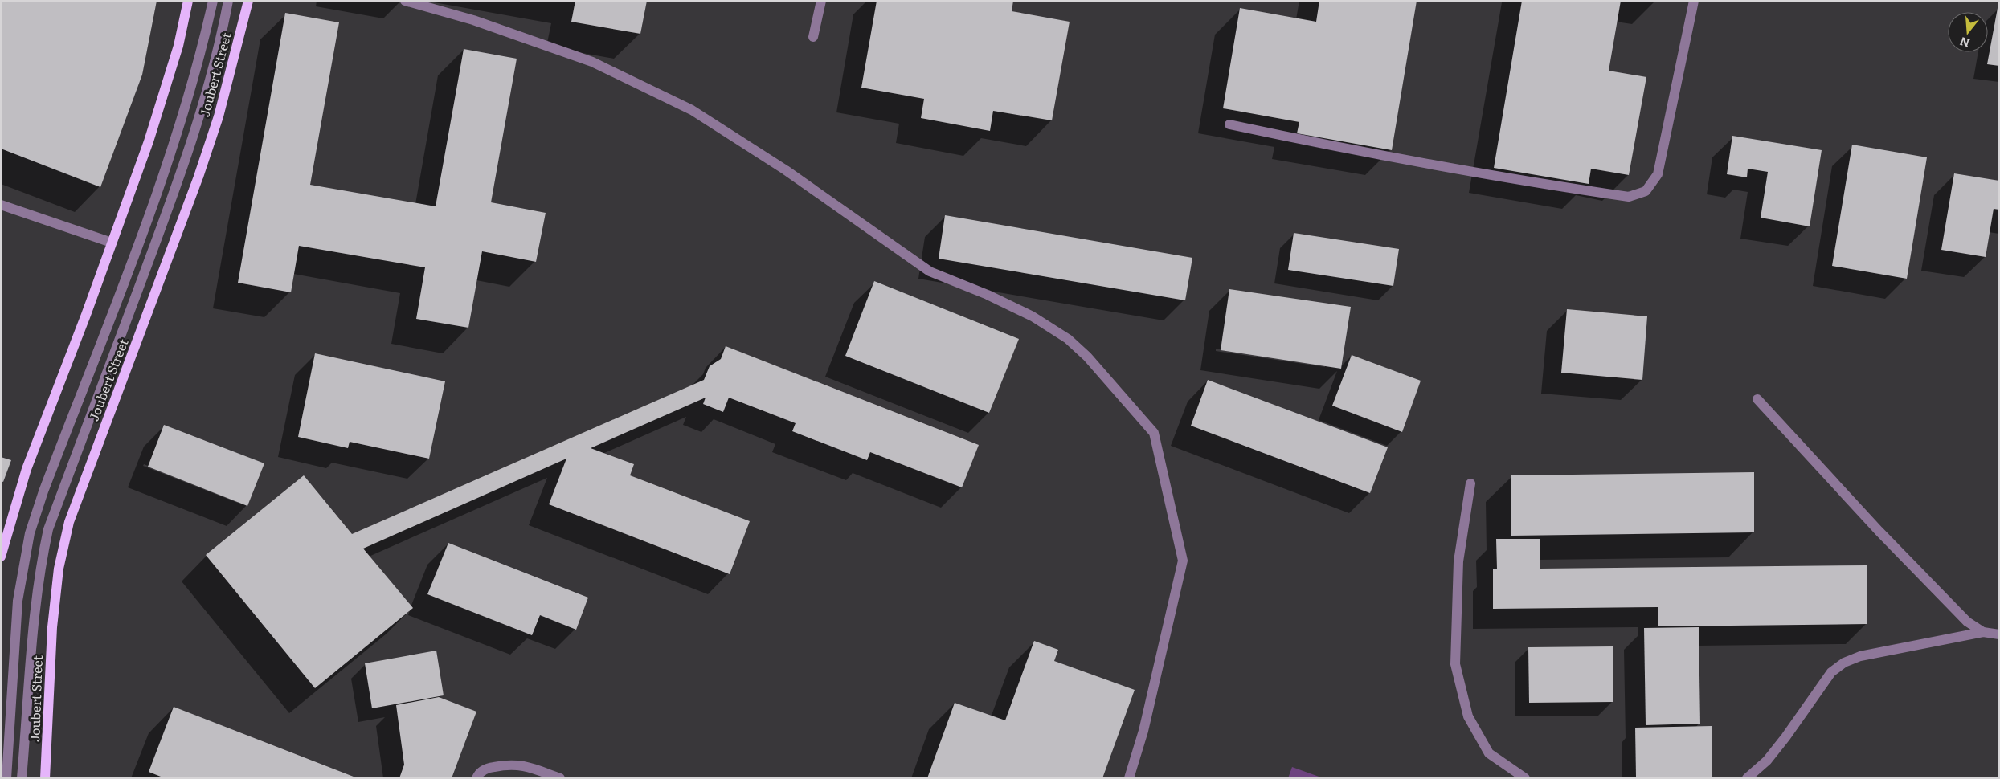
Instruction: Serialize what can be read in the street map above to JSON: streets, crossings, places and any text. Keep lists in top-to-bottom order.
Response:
{
  "streets": {
    "main road": ["Joubert Street"]
  },
  "north": "bottom"
}
